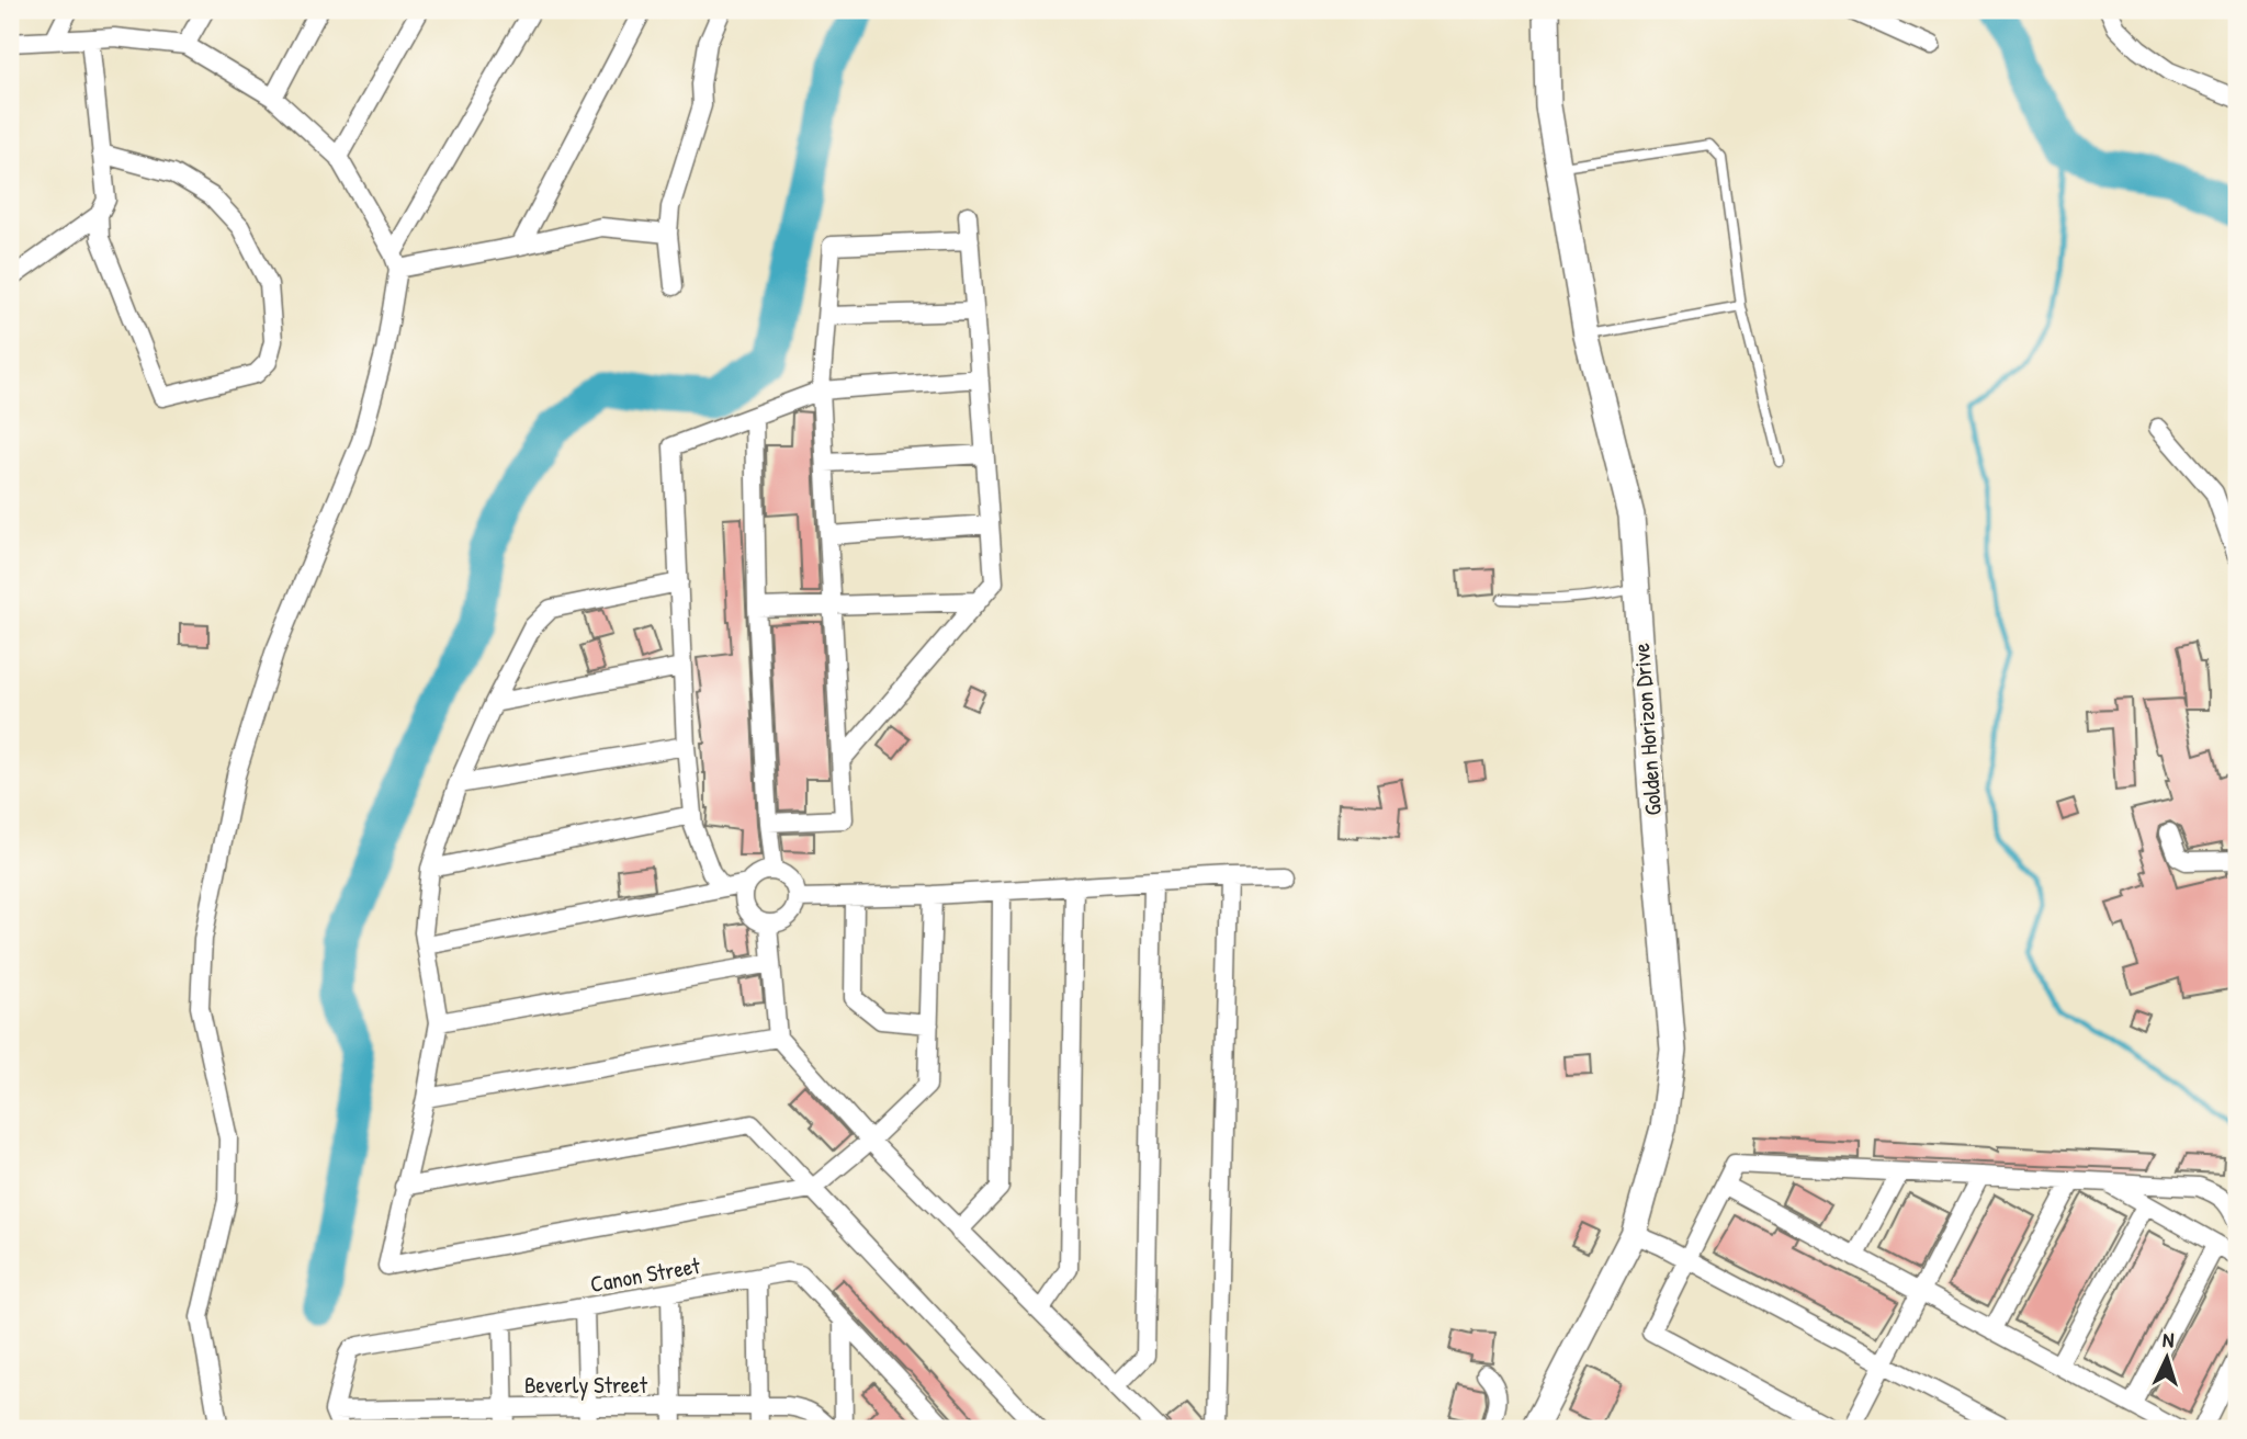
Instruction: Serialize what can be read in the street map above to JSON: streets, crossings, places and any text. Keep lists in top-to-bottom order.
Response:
{
  "streets": {
    "street": ["Golden Horizon Drive", "Canon Street", "Beverly Street"]
  },
  "crossings": [
    ["Canon Street", "Beverly Street"]
  ],
  "north": "top"
}
